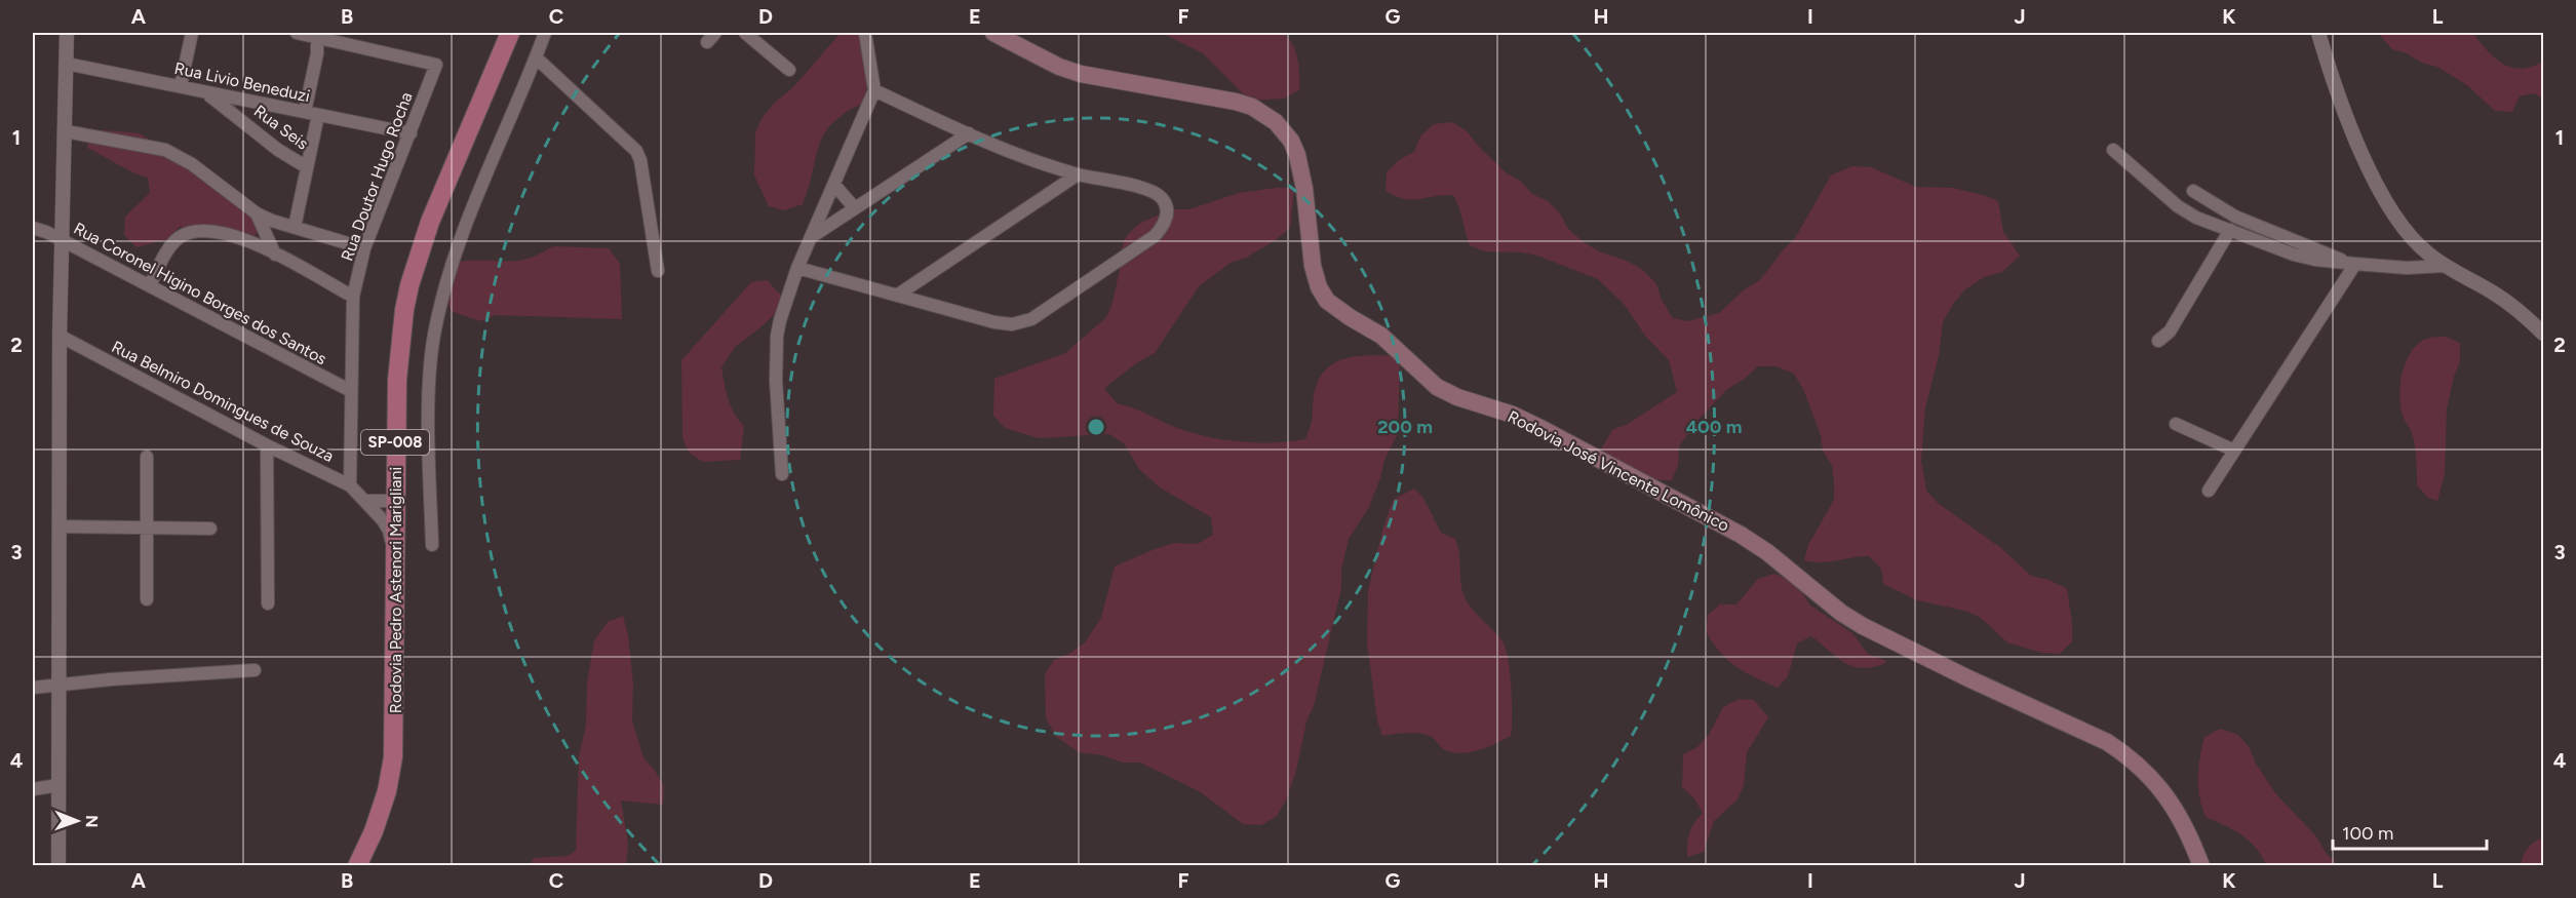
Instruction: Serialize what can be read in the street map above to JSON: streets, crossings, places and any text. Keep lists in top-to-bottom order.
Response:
{
  "streets": {
    "main road": ["SP-008", "Rodovia José Vincente Lomônico", "Rodovia Pedro Astenori Marigliani"],
    "street": [
      "Rua Livio Beneduzi",
      "Rua Seis",
      "Rua Doutor Hugo Rocha",
      "Rua Coronel Higino Borges dos Santos",
      "Rua Belmiro Domingues de Souza"
    ]
  },
  "crossings": [
    ["Rua Livio Beneduzi", "Rua Seis"],
    ["Rua Livio Beneduzi", "Rua Doutor Hugo Rocha"],
    ["Rua Doutor Hugo Rocha", "Rua Coronel Higino Borges dos Santos"],
    ["Rua Doutor Hugo Rocha", "Rua Belmiro Domingues de Souza"],
    ["Rua Belmiro Domingues de Souza", "Rodovia Pedro Astenori Marigliani"]
  ],
  "scale_bar": "100 m",
  "north": "right",
  "grid": {
    "columns": [
      "A",
      "B",
      "C",
      "D",
      "E",
      "F",
      "G",
      "H",
      "I",
      "J",
      "K",
      "L"
    ],
    "rows": [
      "1",
      "2",
      "3",
      "4"
    ]
  },
  "rings": ["200 m", "400 m"]
}
